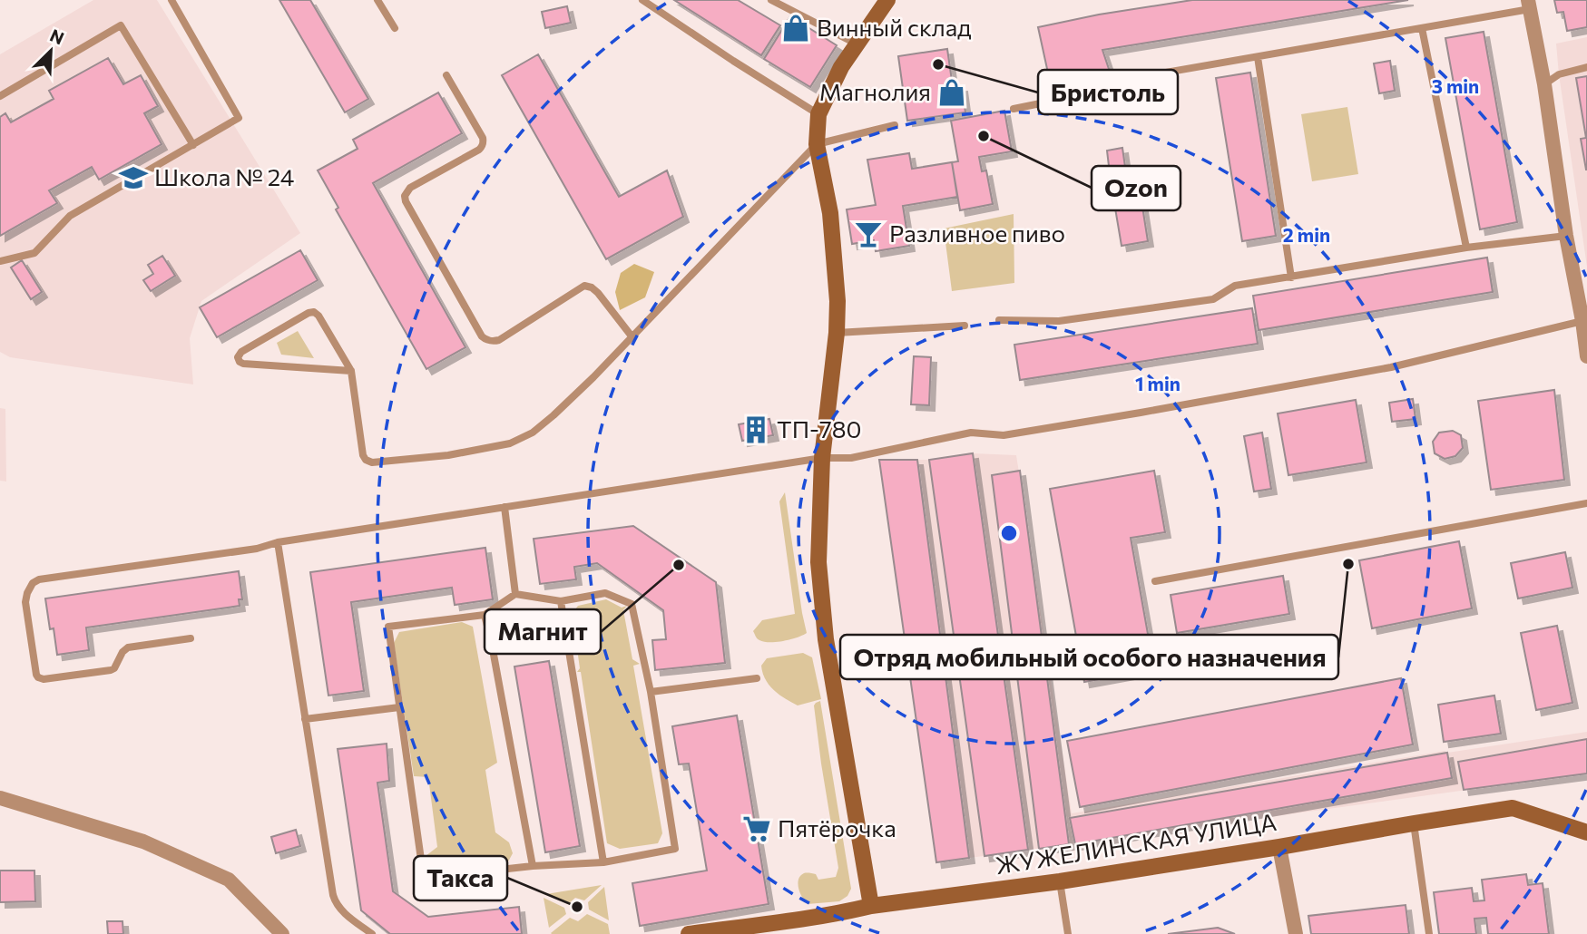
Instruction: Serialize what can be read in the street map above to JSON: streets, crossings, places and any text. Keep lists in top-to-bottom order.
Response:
{
  "streets": {
    "street": ["ЖУЖЕЛИНСКАЯ УЛИЦА"]
  },
  "places": {
    "shop": ["Винный склад", "Магнолия"],
    "other": [
      "Бристоль",
      "Ozon",
      "Отряд мобильный особого назначения",
      "Магнит",
      "Такса"
    ],
    "school or university": ["Школа № 24"],
    "bar": ["Разливное пиво"],
    "building": ["ТП-780"],
    "supermarket": ["Пятёрочка"]
  },
  "north": "top right",
  "rings": ["3 min", "2 min", "1 min"]
}
